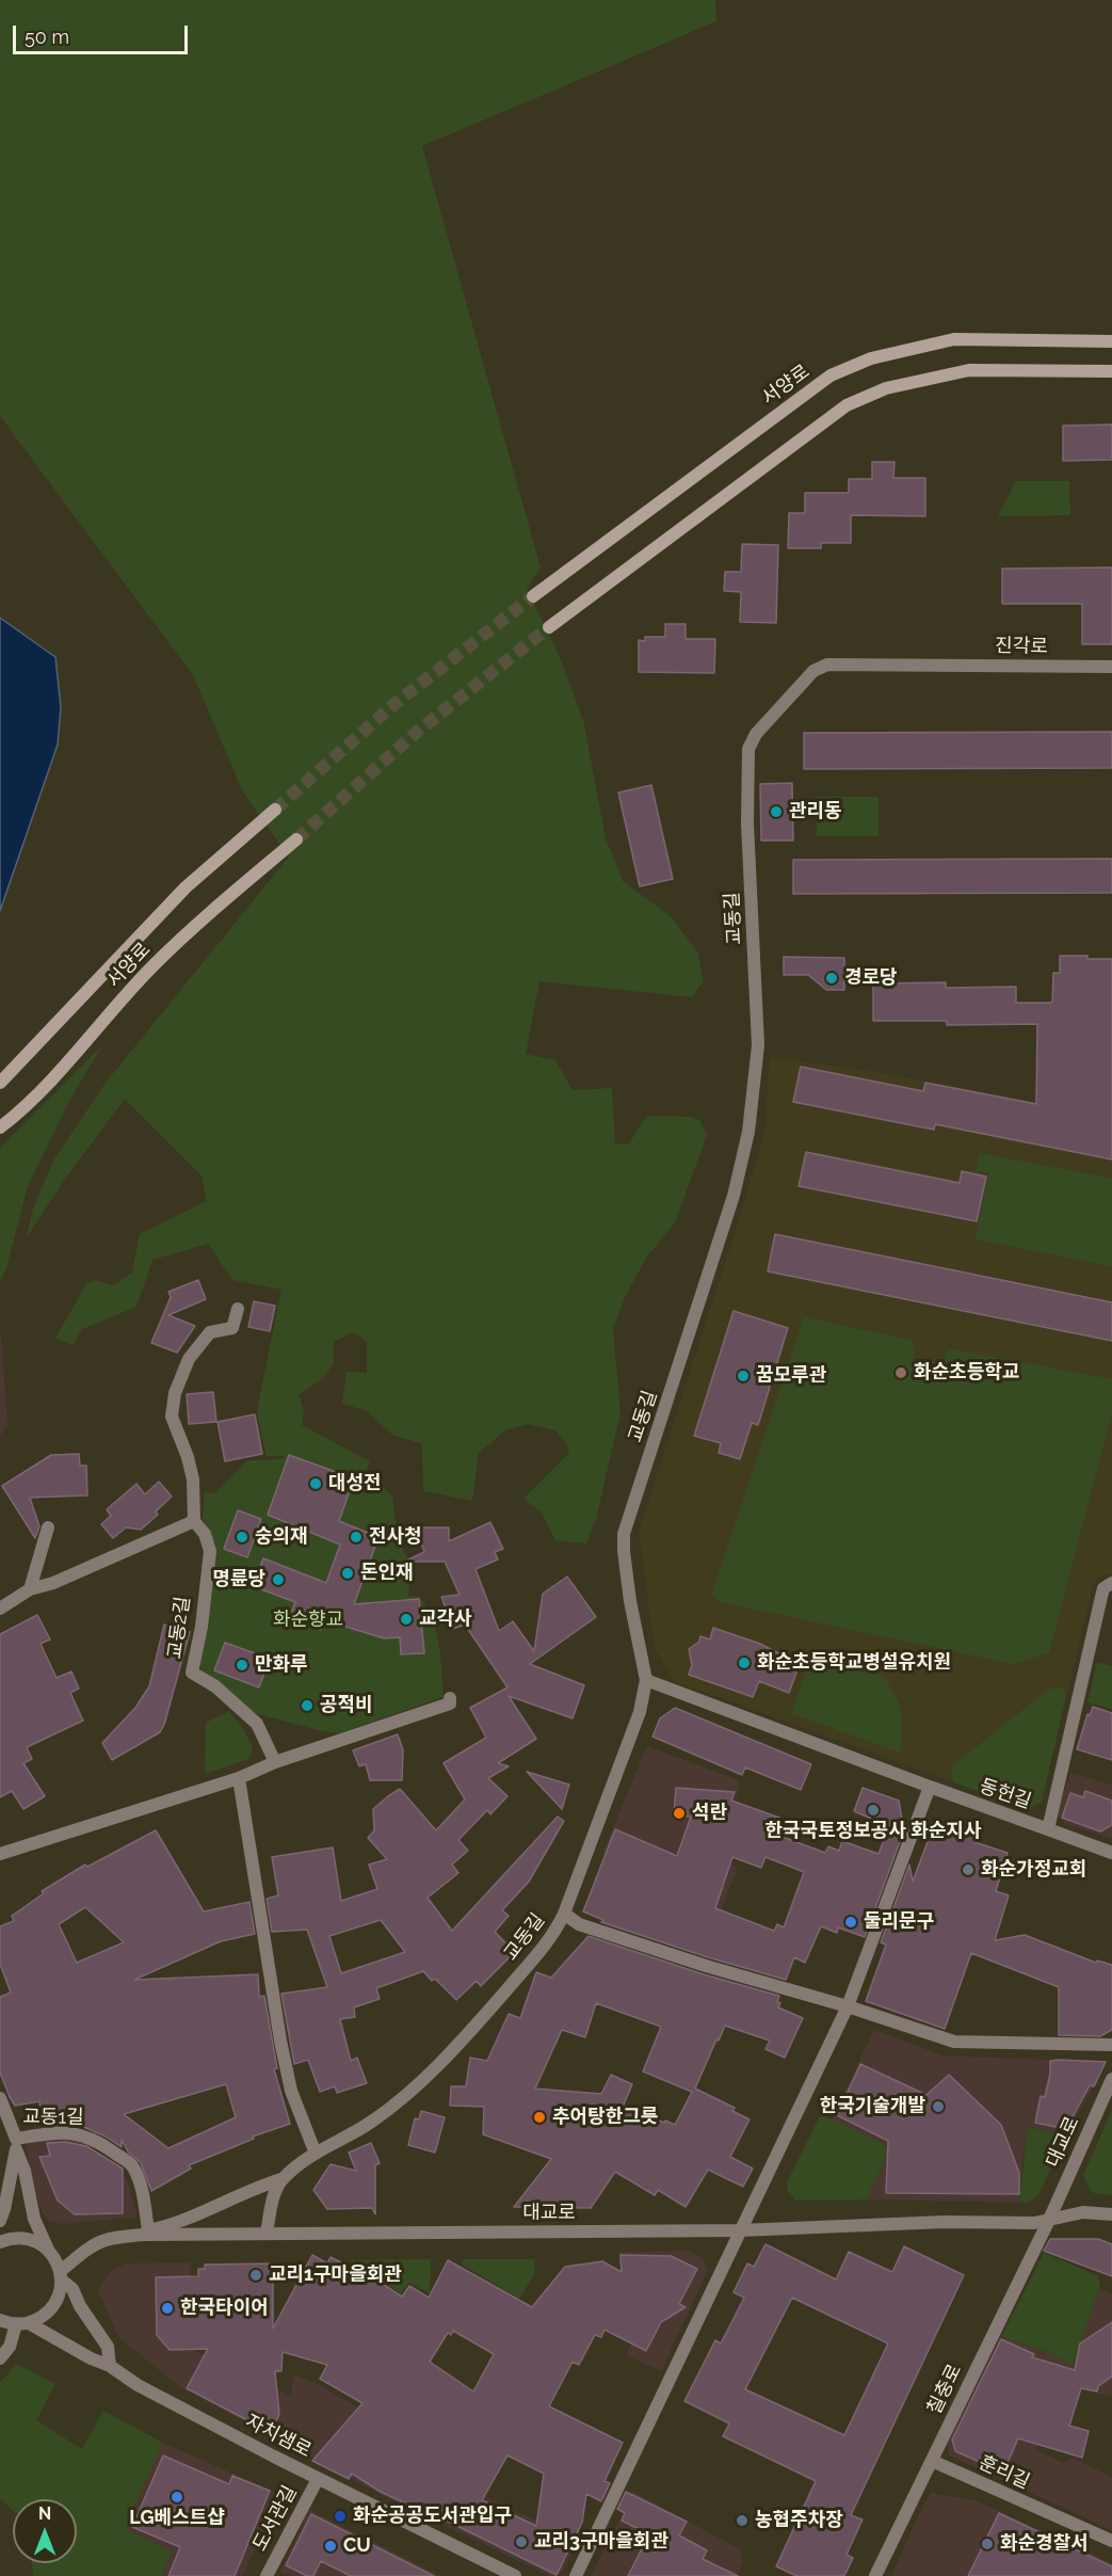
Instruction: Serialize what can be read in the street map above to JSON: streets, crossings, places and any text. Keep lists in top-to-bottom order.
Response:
{
  "streets": {
    "main road": ["서양로"],
    "street": [
      "진각로",
      "교동길",
      "교동2길",
      "동헌길",
      "교동1길",
      "대교로",
      "칠충로",
      "자치샘로",
      "훈리길",
      "도서관길"
    ]
  },
  "crossings": [
    ["진각로", "교동길"],
    ["교동길", "동헌길"],
    ["교동길", "교동1길"],
    ["교동길", "대교로"],
    ["교동1길", "대교로"],
    ["대교로", "칠충로"],
    ["칠충로", "훈리길"],
    ["자치샘로", "도서관길"]
  ],
  "parks": ["화순향교"],
  "places": [
    "관리동",
    "경로당",
    "화순초등학교",
    "꿈모루관",
    "대성전",
    "숭의재",
    "전사청",
    "돈인재",
    "명륜당",
    "교각사",
    "화순초등학교병설유치원",
    "만화루",
    "공적비",
    "한국국토정보공사 화순지사",
    "석란",
    "화순가정교회",
    "둘리문구",
    "한국기술개발",
    "추어탕한그릇",
    "교리1구마을회관",
    "한국타이어",
    "LG베스트샵",
    "화순공공도서관입구",
    "농협주차장",
    "교리3구마을회관",
    "화순경찰서",
    "CU"
  ],
  "scale_bar": "50 m",
  "north": "top"
}
